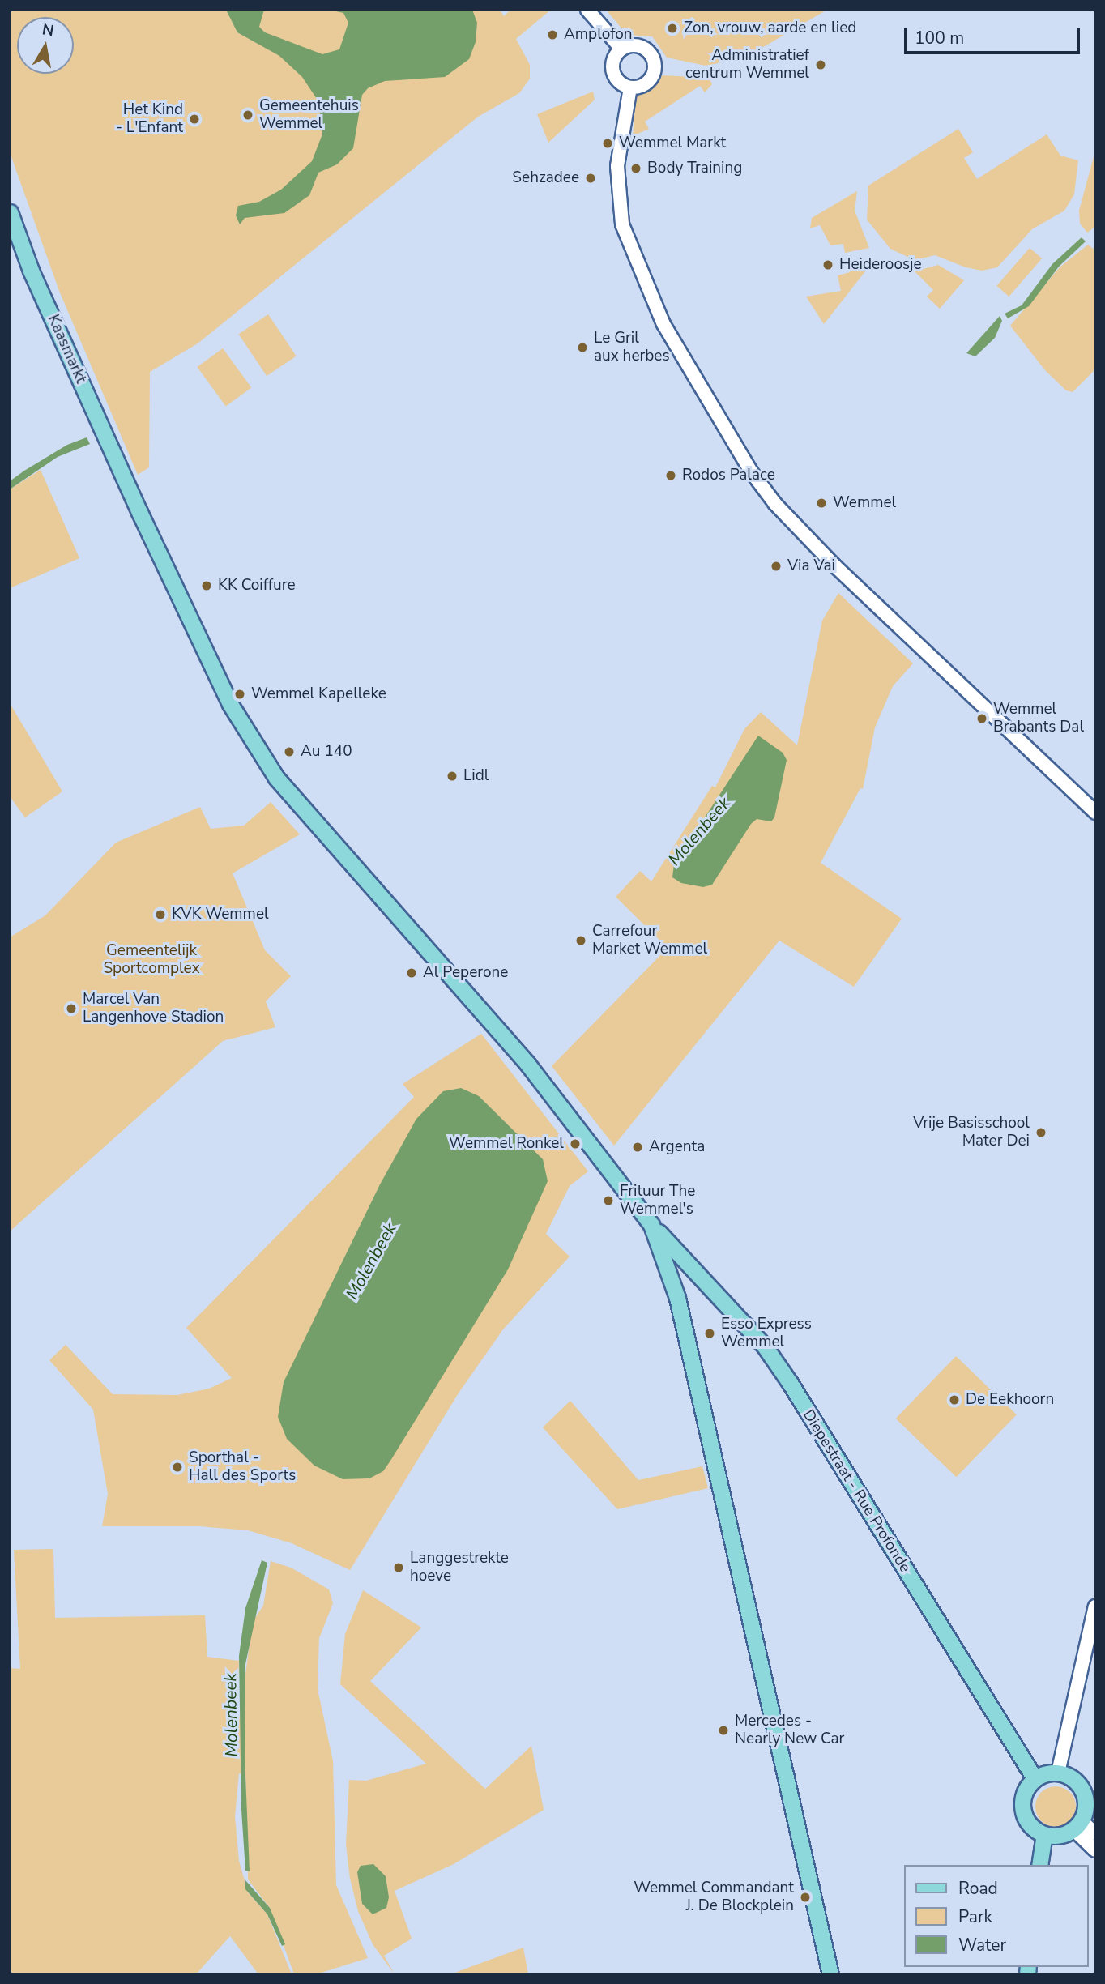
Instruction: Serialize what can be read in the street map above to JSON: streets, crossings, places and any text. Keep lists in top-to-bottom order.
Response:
{
  "streets": {
    "main road": ["Kaasmarkt", "Diepestraat - Rue Profonde"]
  },
  "crossings": [
    ["Kaasmarkt", "Diepestraat - Rue Profonde"]
  ],
  "water": ["Molenbeek"],
  "parks": ["Gemeentelijk Sportcomplex"],
  "places": [
    "Zon, vrouw, aarde en lied",
    "Amplofon",
    "Administratief centrum Wemmel",
    "Gemeentehuis Wemmel",
    "Het Kind - L'Enfant",
    "Wemmel Markt",
    "Body Training",
    "Sehzadee",
    "Heideroosje",
    "Le Gril aux herbes",
    "Rodos Palace",
    "Wemmel",
    "Via Vai",
    "KK Coiffure",
    "Wemmel Kapelleke",
    "Wemmel Brabants Dal",
    "Au 140",
    "Lidl",
    "KVK Wemmel",
    "Carrefour Market Wemmel",
    "Al Peperone",
    "Marcel Van Langenhove Stadion",
    "Vrije Basisschool Mater Dei",
    "Wemmel Ronkel",
    "Argenta",
    "Frituur The Wemmel's",
    "Esso Express Wemmel",
    "De Eekhoorn",
    "Sporthal - Hall des Sports",
    "Langgestrekte hoeve",
    "Mercedes - Nearly New Car",
    "Wemmel Commandant J. De Blockplein"
  ],
  "legend": ["Road", "Park", "Water"],
  "scale_bar": "100 m",
  "north": "top"
}
